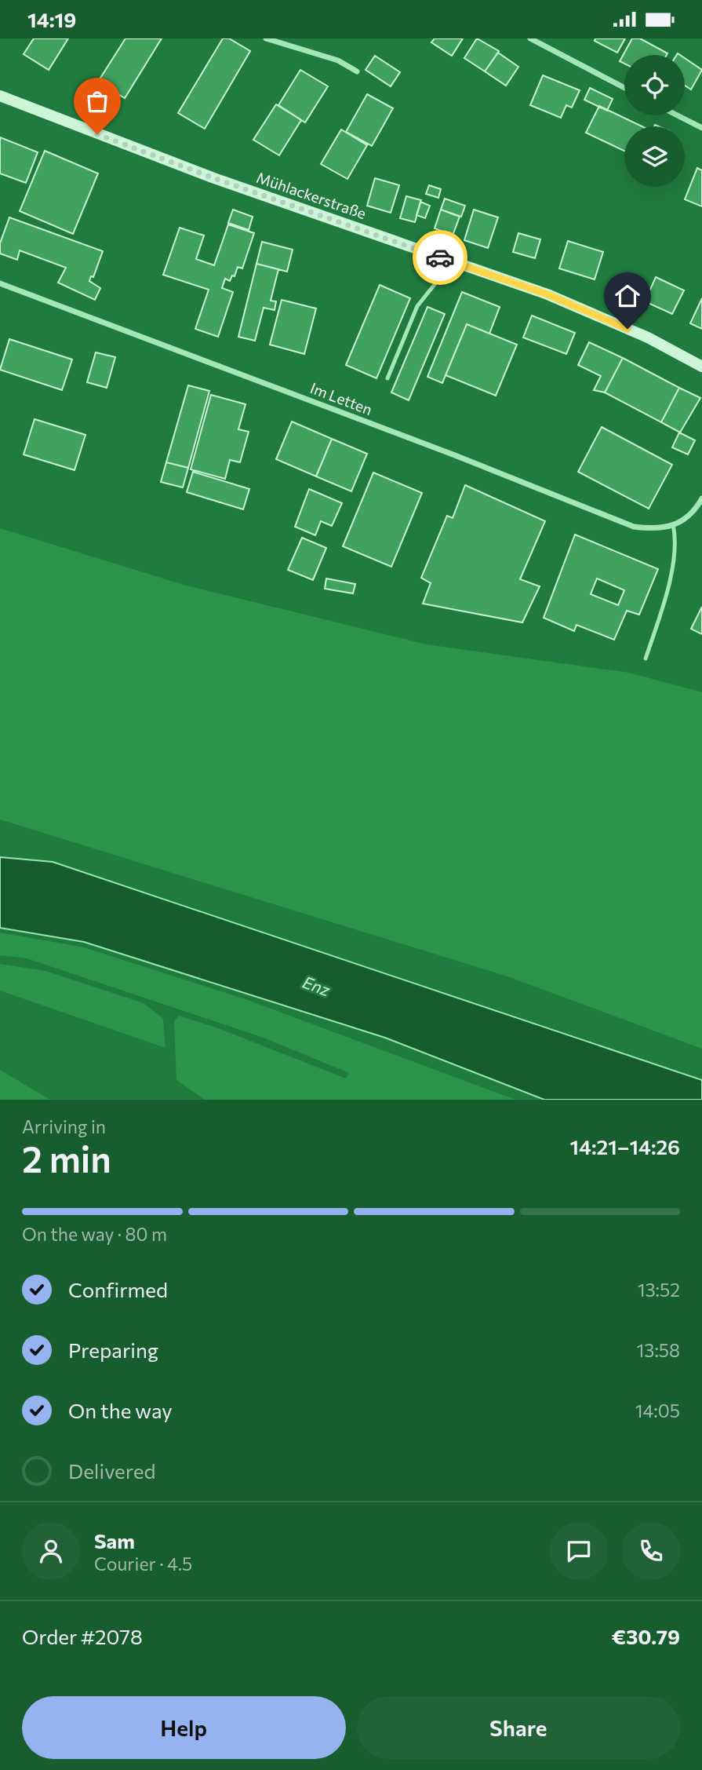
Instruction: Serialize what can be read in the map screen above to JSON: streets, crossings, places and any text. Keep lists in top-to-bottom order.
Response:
{
  "streets": {
    "street": ["Mühlackerstraße", "Im Letten"]
  },
  "water": ["Enz"],
  "page": {
    "status": "14:19",
    "heading": ["2 min", "Arriving in", "14:21–14:26"],
    "panel": [
      "Sam",
      "Courier · 4.5",
      "Order #2078",
      "€30.79"
    ],
    "bar": "On the way · 80 m",
    "list": [
      ["Confirmed", "13:52"],
      ["Preparing", "13:58"],
      ["On the way", "14:05"],
      "Delivered"
    ],
    "buttons": ["Help", "Share"]
  }
}
